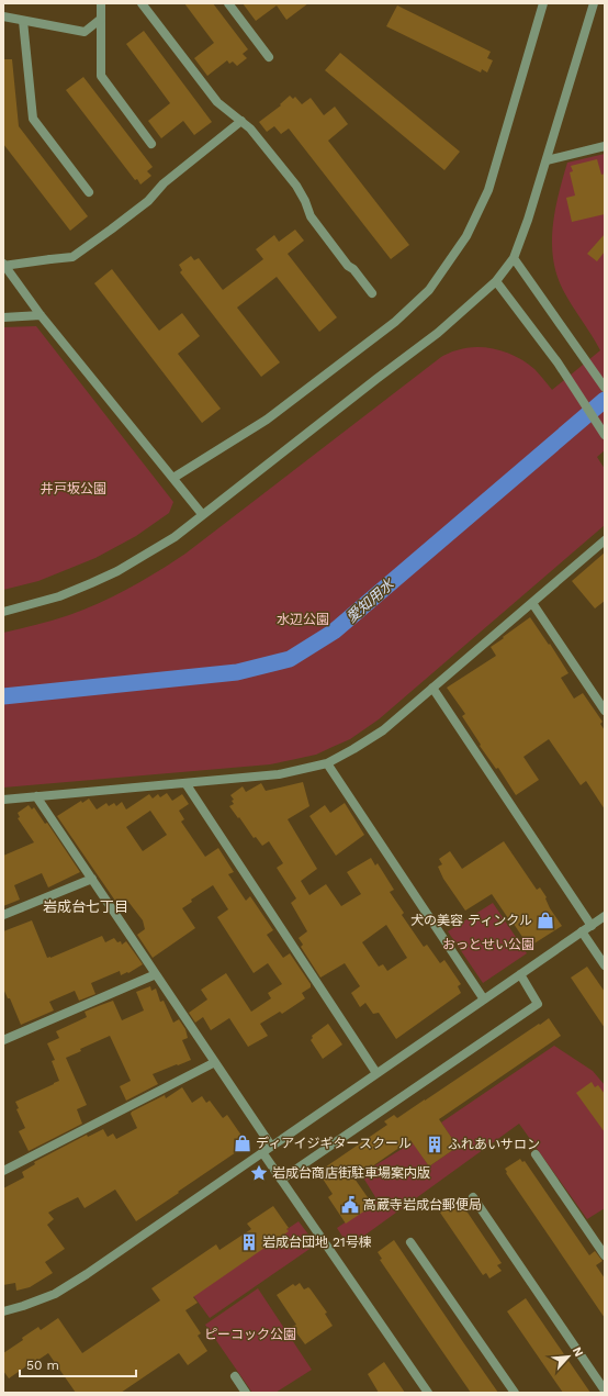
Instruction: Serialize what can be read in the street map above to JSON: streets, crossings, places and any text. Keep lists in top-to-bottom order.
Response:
{
  "districts": ["岩成台七丁目"],
  "water": ["愛知用水"],
  "parks": [
    "井戸坂公園",
    "水辺公園",
    "おっとせい公園",
    "ピーコック公園"
  ],
  "places": {
    "shop": ["犬の美容 ティンクル", "ディアイジギタースクール"],
    "building": ["ふれあいサロン", "岩成台団地 21号棟"],
    "place": ["岩成台商店街駐車場案内版"],
    "public building": ["高蔵寺岩成台郵便局"]
  },
  "scale_bar": "50 m",
  "north": "top right"
}
